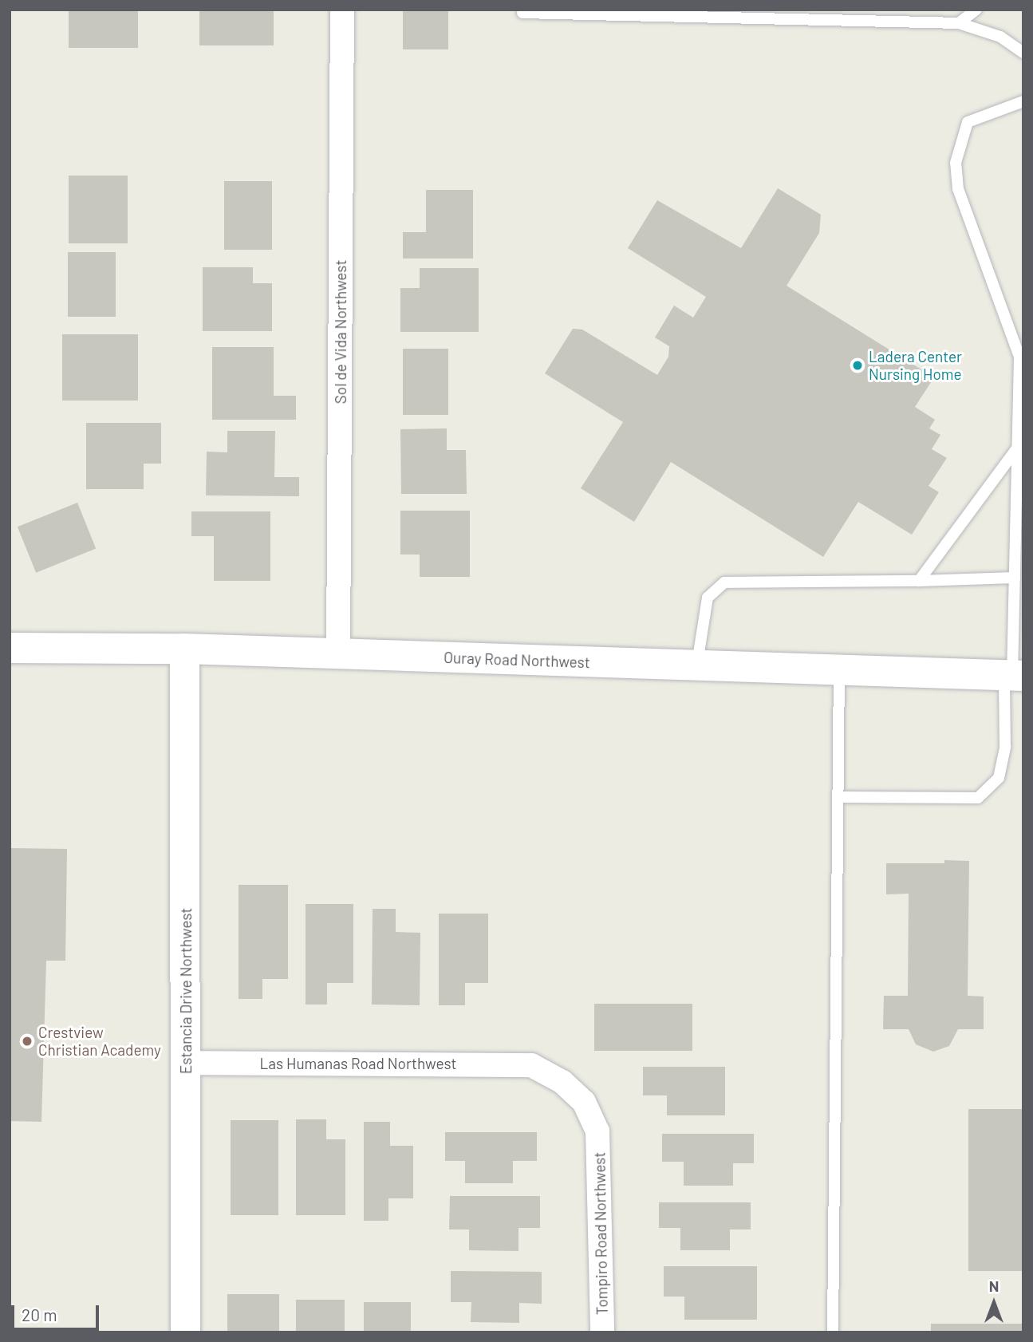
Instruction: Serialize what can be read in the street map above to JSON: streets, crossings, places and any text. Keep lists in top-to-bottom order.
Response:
{
  "streets": {
    "main road": ["Ouray Road Northwest"],
    "street": [
      "Sol de Vida Northwest",
      "Estancia Drive Northwest",
      "Las Humanas Road Northwest",
      "Tompiro Road Northwest"
    ]
  },
  "crossings": [
    ["Sol de Vida Northwest", "Ouray Road Northwest"],
    ["Ouray Road Northwest", "Estancia Drive Northwest"],
    ["Estancia Drive Northwest", "Las Humanas Road Northwest"],
    ["Las Humanas Road Northwest", "Tompiro Road Northwest"]
  ],
  "places": ["Ladera Center Nursing Home", "Crestview Christian Academy"],
  "scale_bar": "20 m",
  "north": "top"
}
